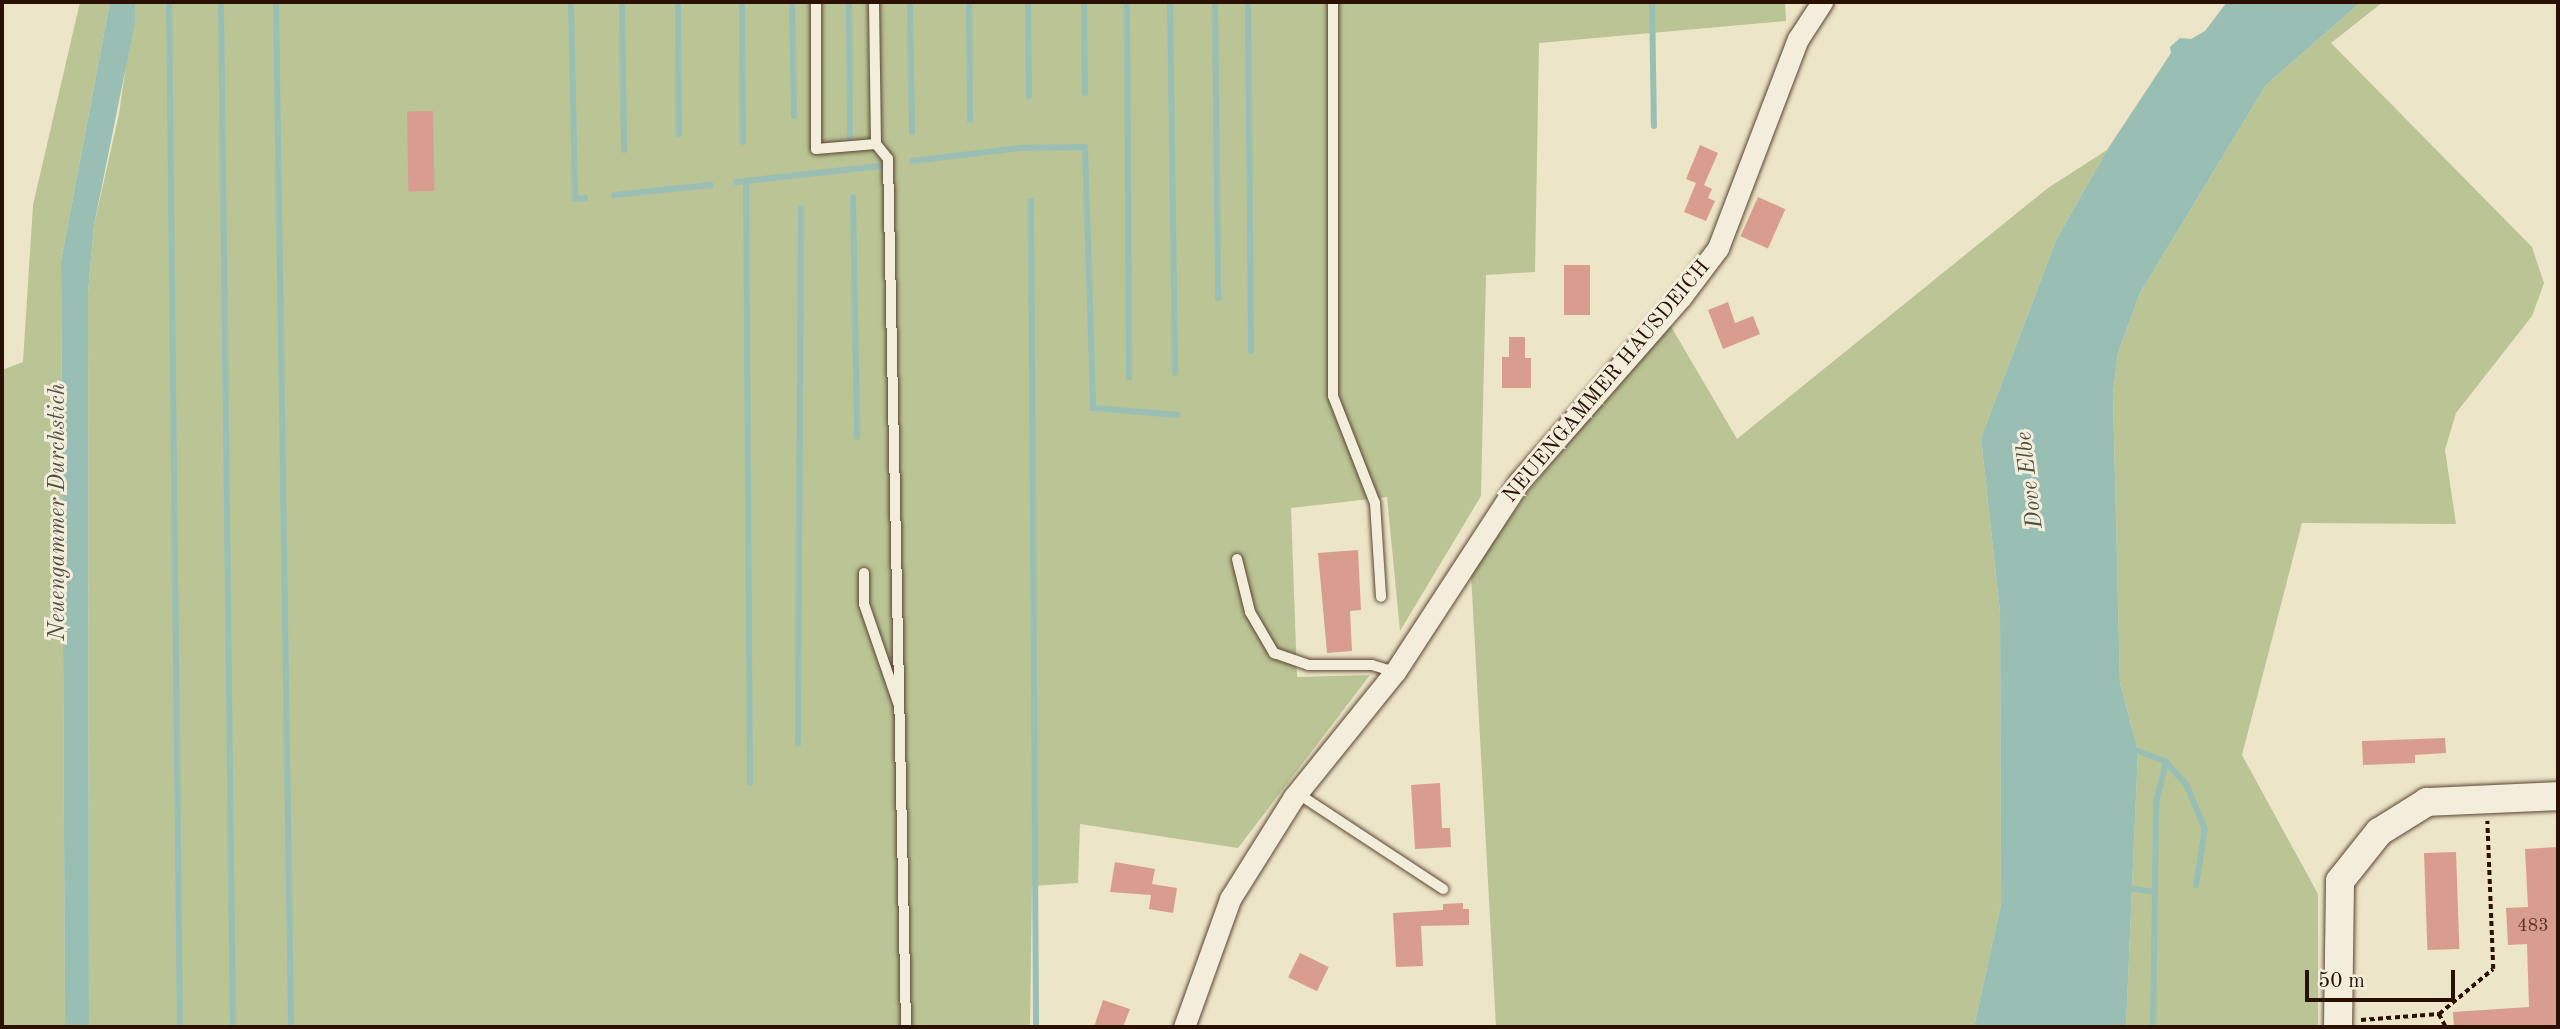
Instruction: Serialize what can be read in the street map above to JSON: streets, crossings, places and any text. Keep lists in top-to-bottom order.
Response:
{
  "streets": {
    "street": ["NEUENGAMMER HAUSDEICH"]
  },
  "water": ["Dove Elbe", "Neuengammer Durchstich"],
  "house_numbers": ["483"],
  "scale_bar": "50 m"
}
